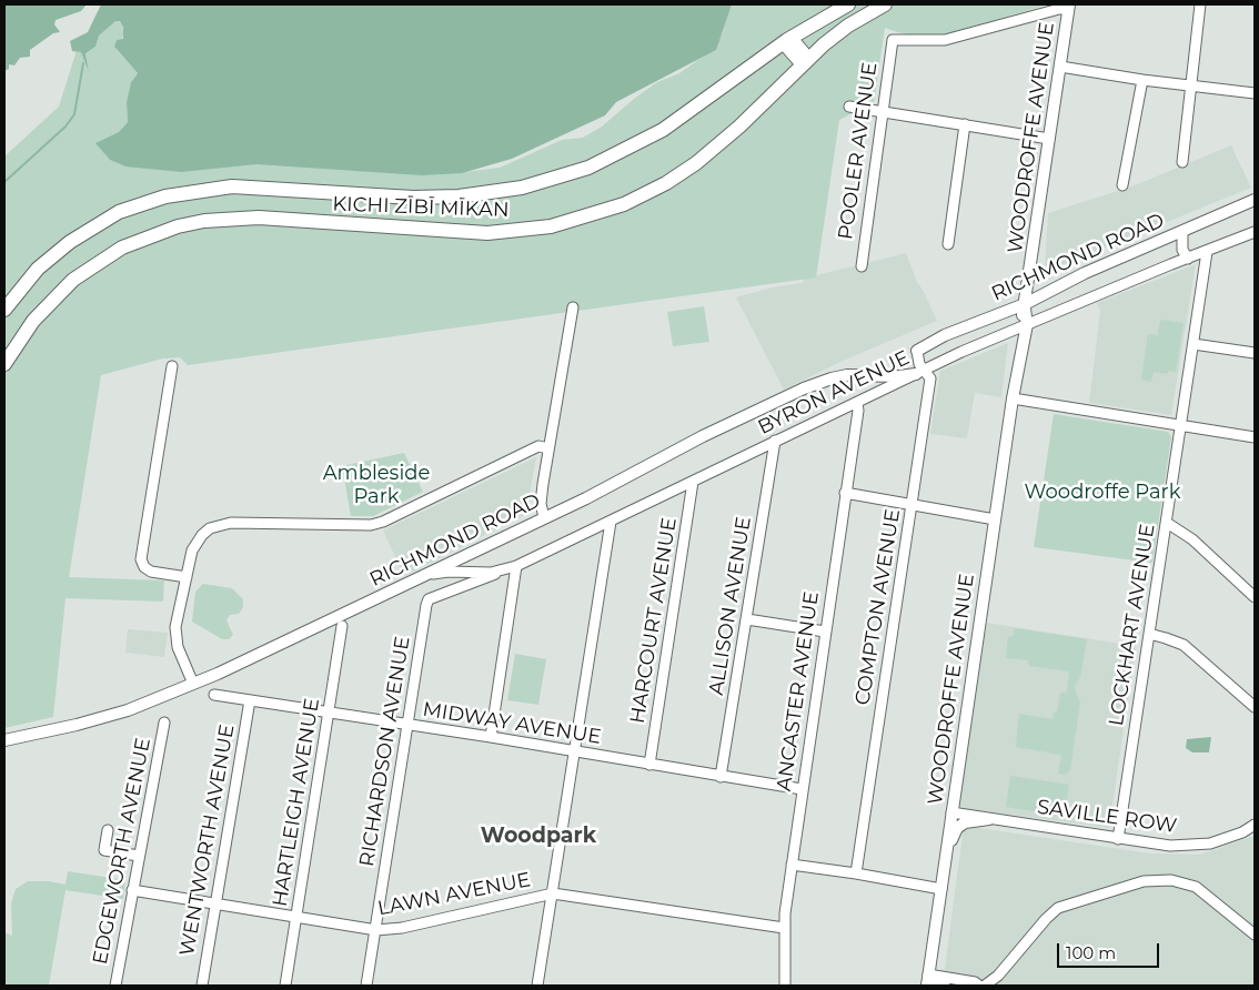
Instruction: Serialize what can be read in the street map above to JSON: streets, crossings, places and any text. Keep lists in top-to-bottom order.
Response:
{
  "streets": {
    "highway": ["KICHI ZĪBĪ MĪKAN"],
    "main road": ["WOODROFFE AVENUE", "RICHMOND ROAD"],
    "street": [
      "POOLER AVENUE",
      "BYRON AVENUE",
      "ALLISON AVENUE",
      "COMPTON AVENUE",
      "HARCOURT AVENUE",
      "LOCKHART AVENUE",
      "ANCASTER AVENUE",
      "MIDWAY AVENUE",
      "RICHARDSON AVENUE",
      "HARTLEIGH AVENUE",
      "SAVILLE ROW",
      "WENTWORTH AVENUE",
      "EDGEWORTH AVENUE",
      "LAWN AVENUE"
    ]
  },
  "crossings": [
    ["WOODROFFE AVENUE", "POOLER AVENUE"],
    ["WOODROFFE AVENUE", "RICHMOND ROAD"],
    ["WOODROFFE AVENUE", "BYRON AVENUE"],
    ["WOODROFFE AVENUE", "SAVILLE ROW"],
    ["RICHMOND ROAD", "BYRON AVENUE"],
    ["RICHMOND ROAD", "COMPTON AVENUE"],
    ["BYRON AVENUE", "ALLISON AVENUE"],
    ["BYRON AVENUE", "COMPTON AVENUE"],
    ["BYRON AVENUE", "HARCOURT AVENUE"],
    ["BYRON AVENUE", "LOCKHART AVENUE"],
    ["BYRON AVENUE", "ANCASTER AVENUE"],
    ["BYRON AVENUE", "RICHARDSON AVENUE"],
    ["ALLISON AVENUE", "MIDWAY AVENUE"],
    ["HARCOURT AVENUE", "MIDWAY AVENUE"],
    ["LOCKHART AVENUE", "SAVILLE ROW"],
    ["ANCASTER AVENUE", "MIDWAY AVENUE"],
    ["ANCASTER AVENUE", "LAWN AVENUE"],
    ["MIDWAY AVENUE", "RICHARDSON AVENUE"],
    ["MIDWAY AVENUE", "HARTLEIGH AVENUE"],
    ["MIDWAY AVENUE", "WENTWORTH AVENUE"],
    ["RICHARDSON AVENUE", "LAWN AVENUE"],
    ["HARTLEIGH AVENUE", "LAWN AVENUE"],
    ["WENTWORTH AVENUE", "LAWN AVENUE"],
    ["EDGEWORTH AVENUE", "LAWN AVENUE"]
  ],
  "districts": ["Woodpark"],
  "parks": ["Ambleside Park", "Woodroffe Park"],
  "scale_bar": "100 m"
}
